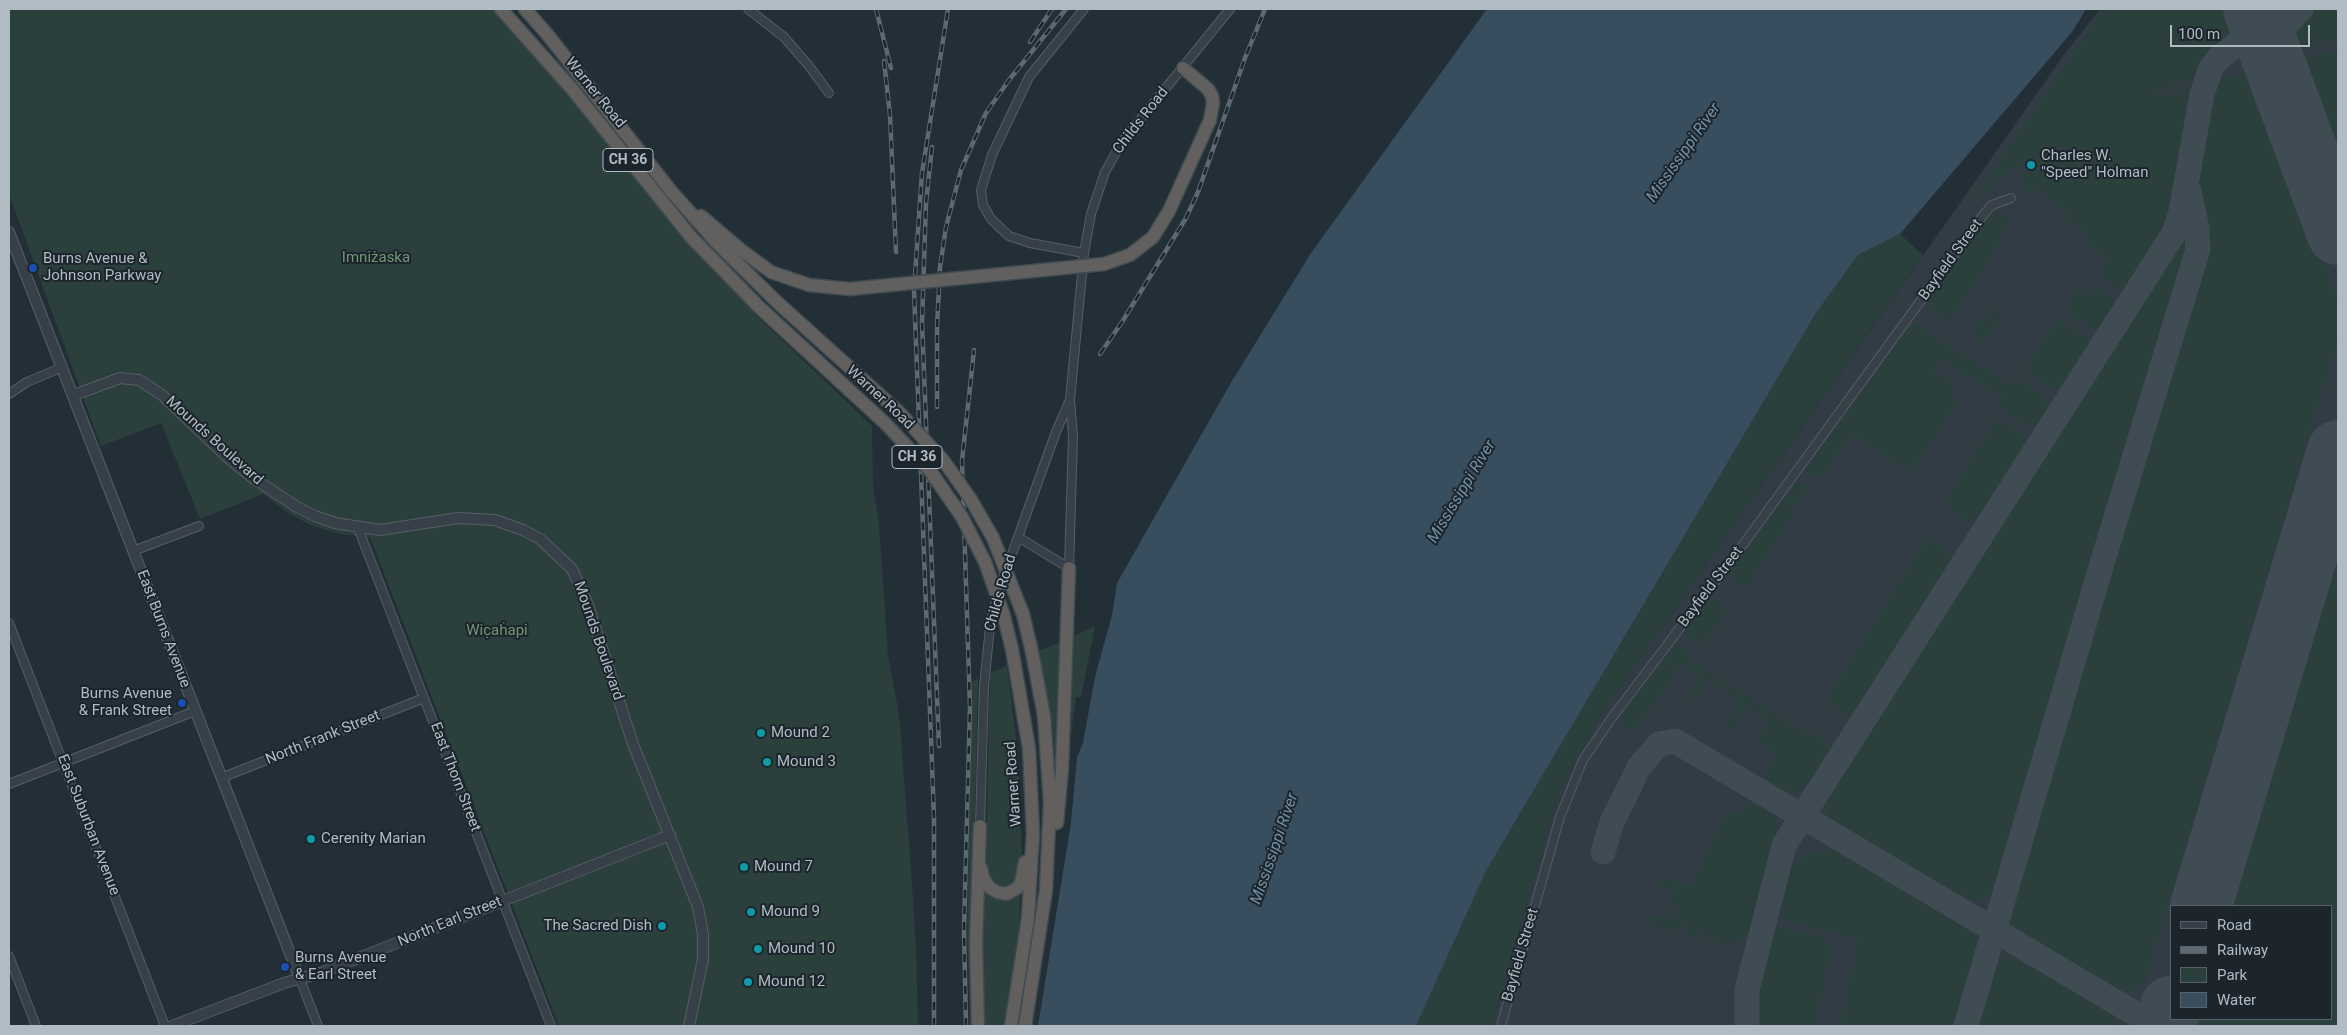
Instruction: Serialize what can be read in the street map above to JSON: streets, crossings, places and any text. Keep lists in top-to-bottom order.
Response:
{
  "streets": {
    "highway": ["Warner Road", "CH 36"],
    "street": [
      "Childs Road",
      "Bayfield Street",
      "Mounds Boulevard",
      "East Burns Avenue",
      "North Frank Street",
      "East Thorn Street",
      "East Suburban Avenue",
      "North Earl Street"
    ]
  },
  "crossings": [
    ["Mounds Boulevard", "East Burns Avenue"],
    ["Mounds Boulevard", "East Thorn Street"],
    ["Mounds Boulevard", "North Earl Street"],
    ["East Burns Avenue", "North Frank Street"],
    ["East Burns Avenue", "North Earl Street"],
    ["North Frank Street", "East Thorn Street"],
    ["East Thorn Street", "North Earl Street"]
  ],
  "water": ["Mississippi River"],
  "parks": ["Imniżaska", "Wic̣aḣapi"],
  "places": [
    "Charles W. \"Speed\" Holman",
    "Burns Avenue & Johnson Parkway",
    "Burns Avenue & Frank Street",
    "Mound 2",
    "Mound 3",
    "Cerenity Marian",
    "Mound 7",
    "Mound 9",
    "The Sacred Dish",
    "Mound 10",
    "Burns Avenue & Earl Street",
    "Mound 12"
  ],
  "legend": [
    "Road",
    "Railway",
    "Park",
    "Water"
  ],
  "scale_bar": "100 m"
}
